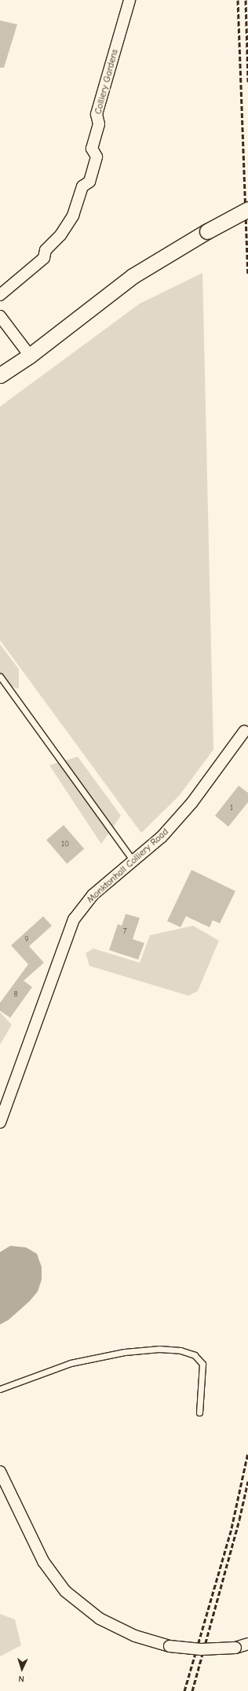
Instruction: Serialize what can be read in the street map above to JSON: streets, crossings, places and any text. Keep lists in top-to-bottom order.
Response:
{
  "streets": {
    "street": ["Colliery Gardens", "Monktonhall Colliery Road"]
  },
  "house_numbers": [
    "1",
    "10",
    "7",
    "9",
    "8"
  ],
  "north": "bottom"
}
